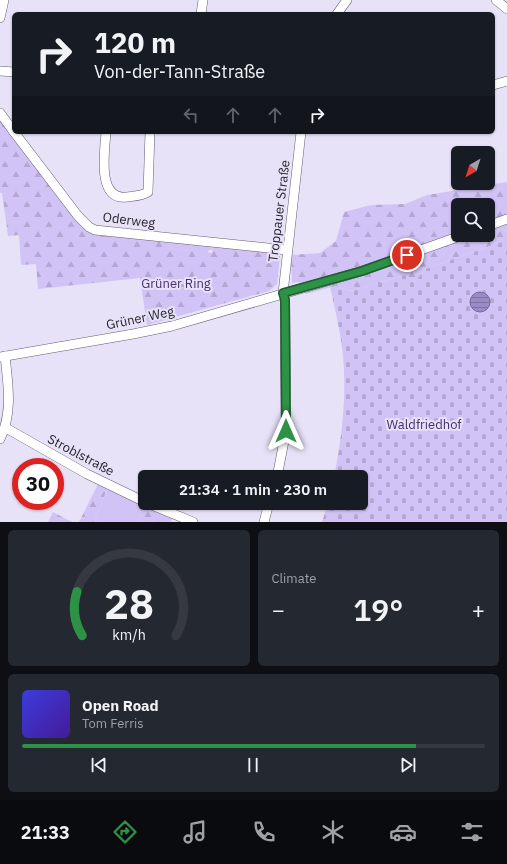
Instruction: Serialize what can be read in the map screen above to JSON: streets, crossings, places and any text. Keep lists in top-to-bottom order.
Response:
{
  "streets": {
    "street": [
      "Troppauer Straße",
      "Oderweg",
      "Grüner Weg",
      "Stroblstraße"
    ]
  },
  "crossings": [
    ["Troppauer Straße", "Oderweg"],
    ["Troppauer Straße", "Grüner Weg"]
  ],
  "parks": ["Grüner Ring", "Waldfriedhof"],
  "north": "bottom left",
  "page": {
    "turn": ["120 m", "Von-der-Tann-Straße"],
    "limit": "30",
    "trip": "21:34 · 1 min · 230 m",
    "tile": "Climate",
    "heat": ["−", "19°", "+"],
    "song": ["Open Road", "Tom Ferris"],
    "tabs": "21:33",
    "gauge": ["28", "km/h"]
  }
}
